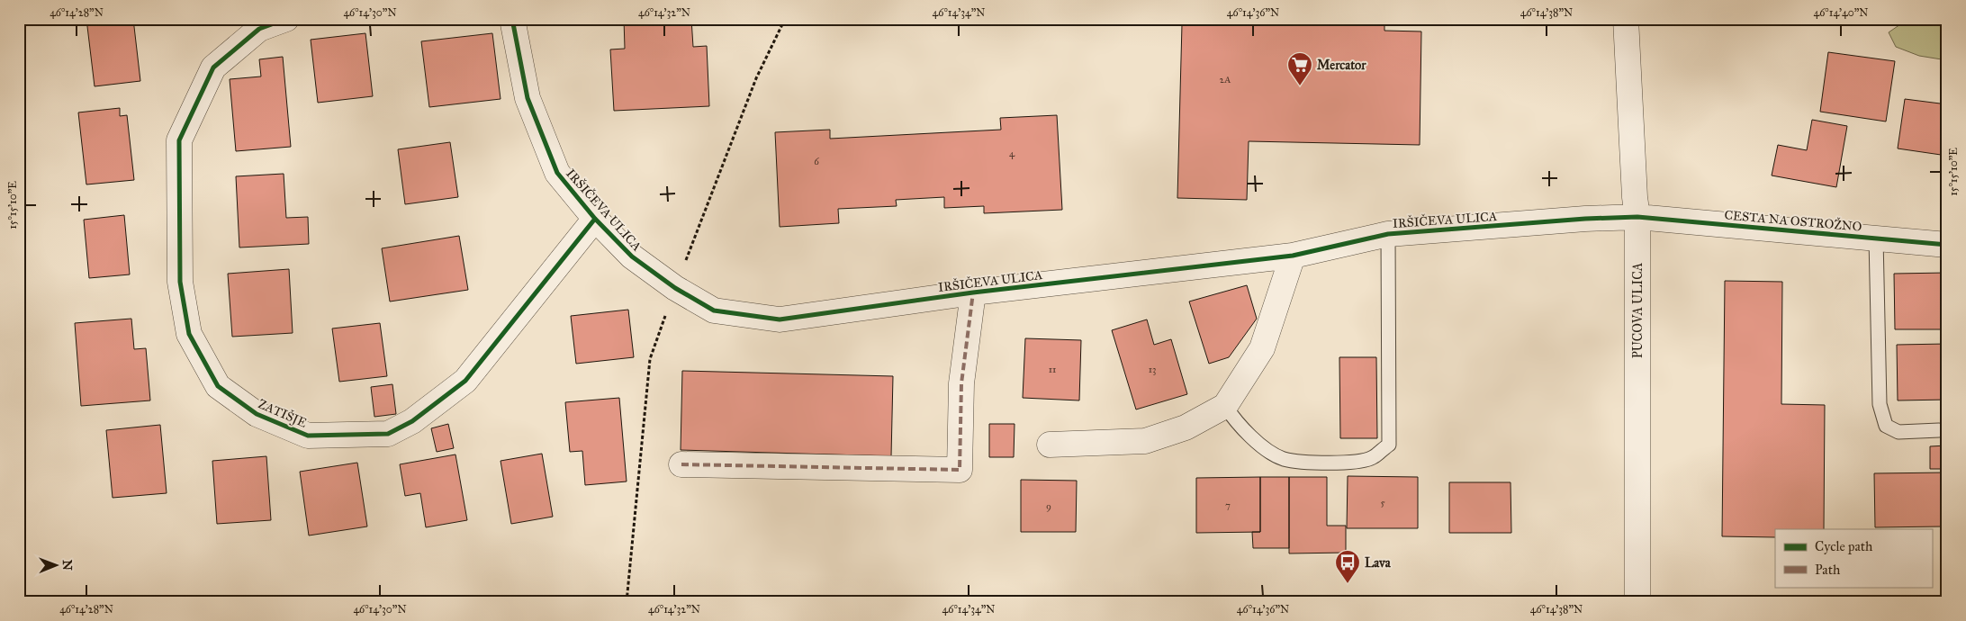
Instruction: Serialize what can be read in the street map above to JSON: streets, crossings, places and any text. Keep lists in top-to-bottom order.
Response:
{
  "streets": {
    "street": [
      "IRŠIČEVA ULICA",
      "CESTA NA OSTROŽNO",
      "PUCOVA ULICA",
      "ZATIŠJE"
    ]
  },
  "crossings": [
    ["IRŠIČEVA ULICA", "CESTA NA OSTROŽNO"],
    ["IRŠIČEVA ULICA", "PUCOVA ULICA"],
    ["IRŠIČEVA ULICA", "ZATIŠJE"],
    ["CESTA NA OSTROŽNO", "PUCOVA ULICA"]
  ],
  "places": {
    "supermarket": ["Mercator"],
    "bus stop": ["Lava"]
  },
  "house_numbers": [
    "2A",
    "4",
    "6",
    "11",
    "13",
    "5",
    "7",
    "9"
  ],
  "legend": ["Cycle path", "Path"],
  "north": "right",
  "coordinates": [
    "46°14'28\"N",
    "46°14'30\"N",
    "46°14'32\"N",
    "46°14'34\"N",
    "46°14'36\"N",
    "46°14'38\"N",
    "46°14'40\"N",
    "15°15'10\"E"
  ]
}
